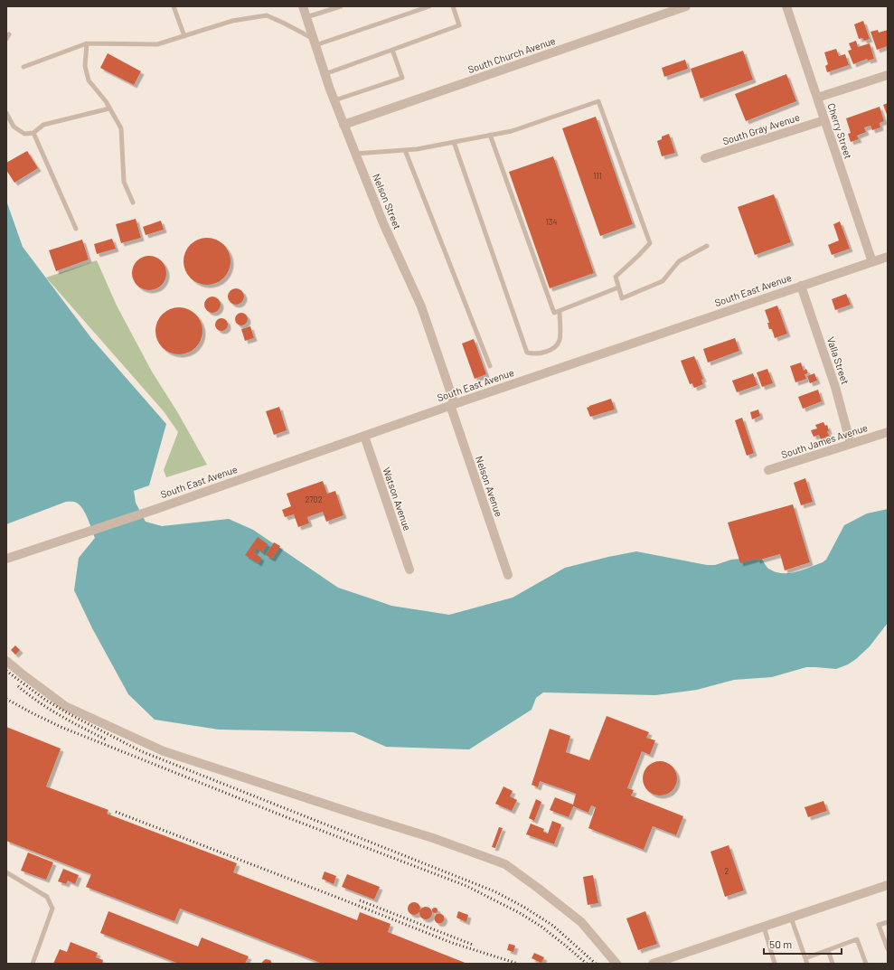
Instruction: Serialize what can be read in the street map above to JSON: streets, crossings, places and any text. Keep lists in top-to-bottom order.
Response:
{
  "streets": {
    "street": [
      "South Church Avenue",
      "South Gray Avenue",
      "Cherry Street",
      "Nelson Street",
      "South East Avenue",
      "Valla Street",
      "South James Avenue",
      "Nelson Avenue",
      "Watson Avenue"
    ]
  },
  "crossings": [
    ["South Church Avenue", "Nelson Street"],
    ["South Gray Avenue", "Cherry Street"],
    ["Cherry Street", "South East Avenue"],
    ["Nelson Street", "South East Avenue"],
    ["Nelson Street", "Nelson Avenue"],
    ["South East Avenue", "Valla Street"],
    ["South East Avenue", "Nelson Avenue"],
    ["South East Avenue", "Watson Avenue"],
    ["Valla Street", "South James Avenue"]
  ],
  "house_numbers": [
    "111",
    "134",
    "2702",
    "2"
  ],
  "scale_bar": "50 m"
}
